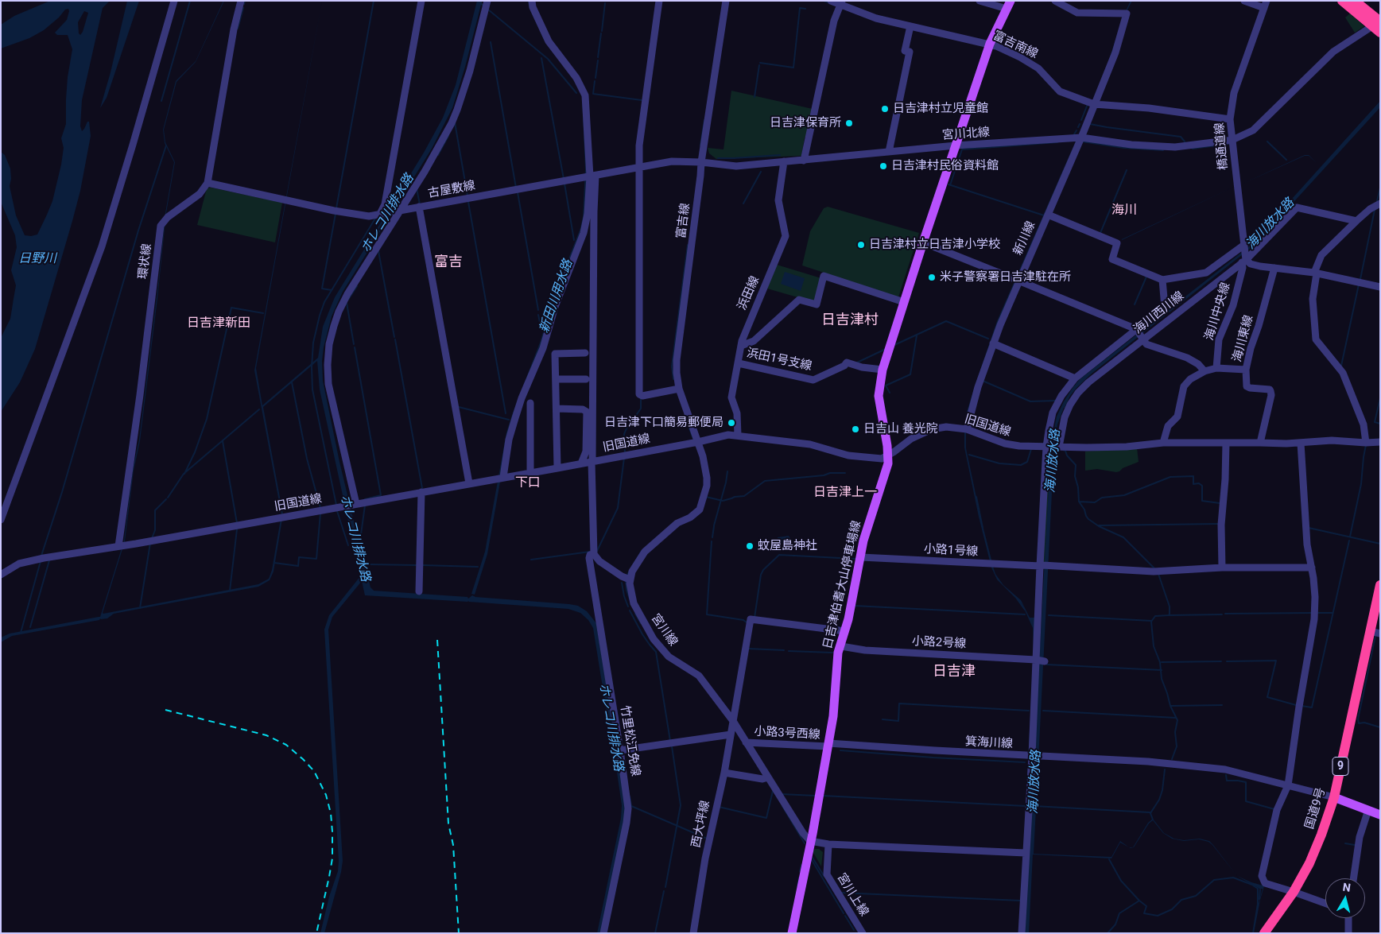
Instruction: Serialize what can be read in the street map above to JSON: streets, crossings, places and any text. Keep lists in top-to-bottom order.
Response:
{
  "streets": {
    "highway": ["9", "国道9号"],
    "main road": ["日吉津伯耆大山停車場線"],
    "street": [
      "富吉南線",
      "宮川北線",
      "橋通道線",
      "古屋敷線",
      "富吉線",
      "新川線",
      "環状線",
      "浜田線",
      "海川中央線",
      "海川西川線",
      "海川東線",
      "浜田1号支線",
      "旧国道線",
      "小路1号線",
      "宮川線",
      "小路2号線",
      "小路3号西線",
      "竹里松江免線",
      "箕海川線",
      "西大坪線",
      "宮川上線"
    ]
  },
  "crossings": [
    ["富吉南線", "橋通道線"],
    ["富吉南線", "新川線"],
    ["富吉南線", "日吉津伯耆大山停車場線"],
    ["宮川北線", "橋通道線"],
    ["宮川北線", "古屋敷線"],
    ["宮川北線", "富吉線"],
    ["宮川北線", "新川線"],
    ["宮川北線", "浜田線"],
    ["宮川北線", "日吉津伯耆大山停車場線"],
    ["橋通道線", "海川中央線"],
    ["橋通道線", "海川西川線"],
    ["古屋敷線", "富吉線"],
    ["古屋敷線", "環状線"],
    ["富吉線", "旧国道線"],
    ["新川線", "旧国道線"],
    ["環状線", "旧国道線"],
    ["浜田線", "浜田1号支線"],
    ["浜田線", "旧国道線"],
    ["海川中央線", "海川西川線"],
    ["海川西川線", "旧国道線"],
    ["海川東線", "旧国道線"],
    ["浜田1号支線", "日吉津伯耆大山停車場線"],
    ["旧国道線", "日吉津伯耆大山停車場線"],
    ["小路1号線", "日吉津伯耆大山停車場線"],
    ["日吉津伯耆大山停車場線", "宮川線"],
    ["日吉津伯耆大山停車場線", "小路2号線"],
    ["日吉津伯耆大山停車場線", "小路3号西線"],
    ["日吉津伯耆大山停車場線", "箕海川線"],
    ["日吉津伯耆大山停車場線", "西大坪線"],
    ["宮川線", "小路3号西線"],
    ["宮川線", "西大坪線"],
    ["小路3号西線", "箕海川線"],
    ["箕海川線", "国道9号"]
  ],
  "districts": [
    "海川",
    "富吉",
    "日吉津村",
    "日吉津新田",
    "下口",
    "日吉津上一",
    "日吉津"
  ],
  "water": [
    "ホレコ川排水路",
    "海川放水路",
    "日野川",
    "新田川用水路"
  ],
  "places": [
    "日吉津村立児童館",
    "日吉津保育所",
    "日吉津村民俗資料館",
    "日吉津村立日吉津小学校",
    "米子警察署日吉津駐在所",
    "日吉津下口簡易郵便局",
    "日吉山 養光院",
    "蚊屋島神社"
  ],
  "north": "top"
}
